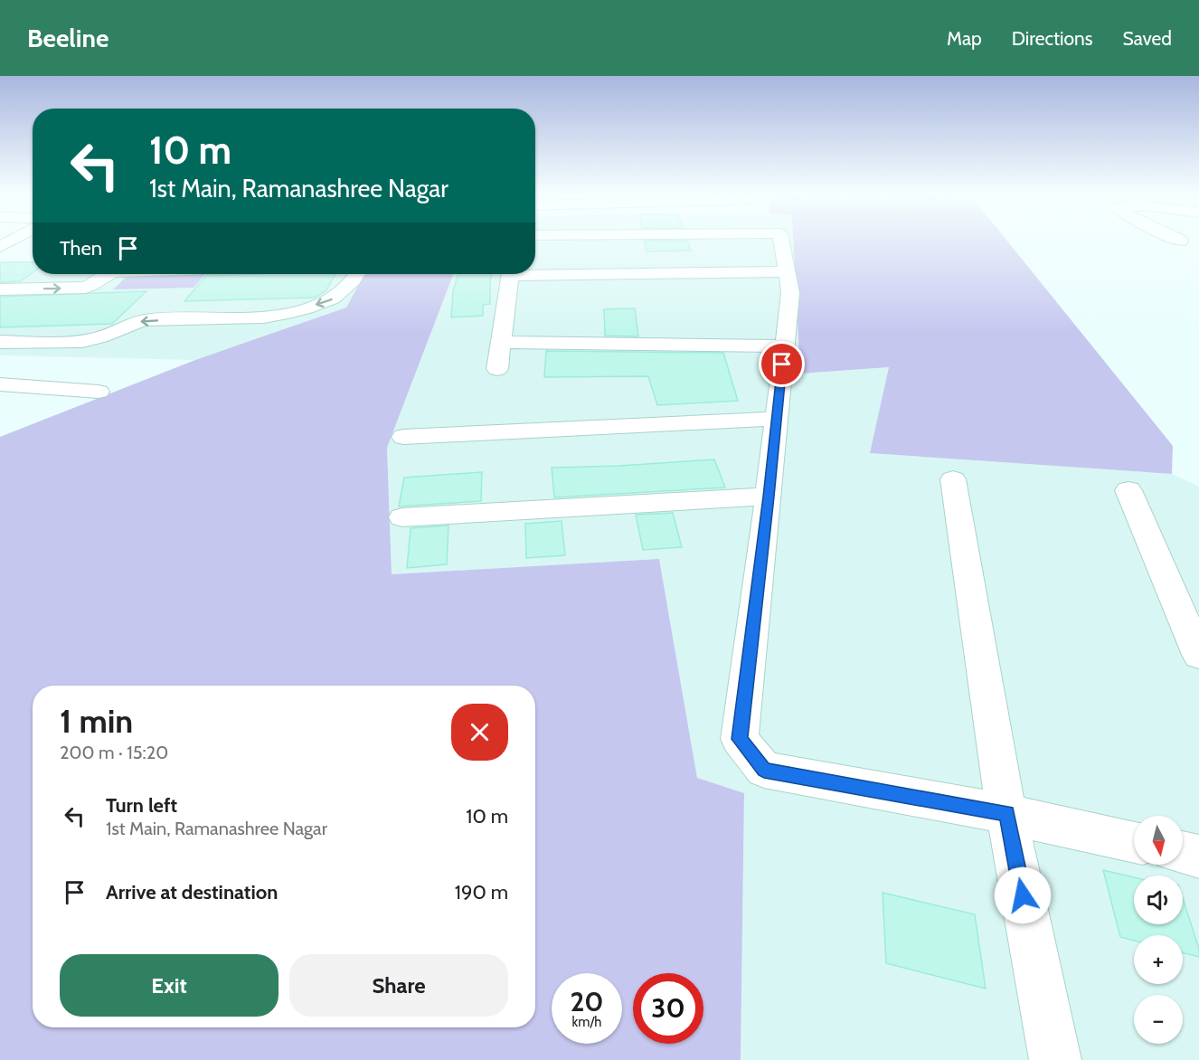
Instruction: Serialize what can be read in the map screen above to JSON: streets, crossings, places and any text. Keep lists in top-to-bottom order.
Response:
{
  "north": "bottom",
  "page": {
    "header": "Beeline",
    "nav": ["Map", "Directions", "Saved"],
    "turn": ["10 m", "1st Main, Ramanashree Nagar"],
    "then": "Then",
    "heading": ["1 min", "200 m · 15:20"],
    "list": [
      {
        "name": "Turn left",
        "note": "1st Main, Ramanashree Nagar",
        "value": "10 m"
      },
      {
        "name": "Arrive at destination",
        "value": "190 m"
      }
    ],
    "map_buttons": ["+", "−"],
    "buttons": ["Exit", "Share"],
    "speed": "20 km/h",
    "limit": "30"
  }
}
